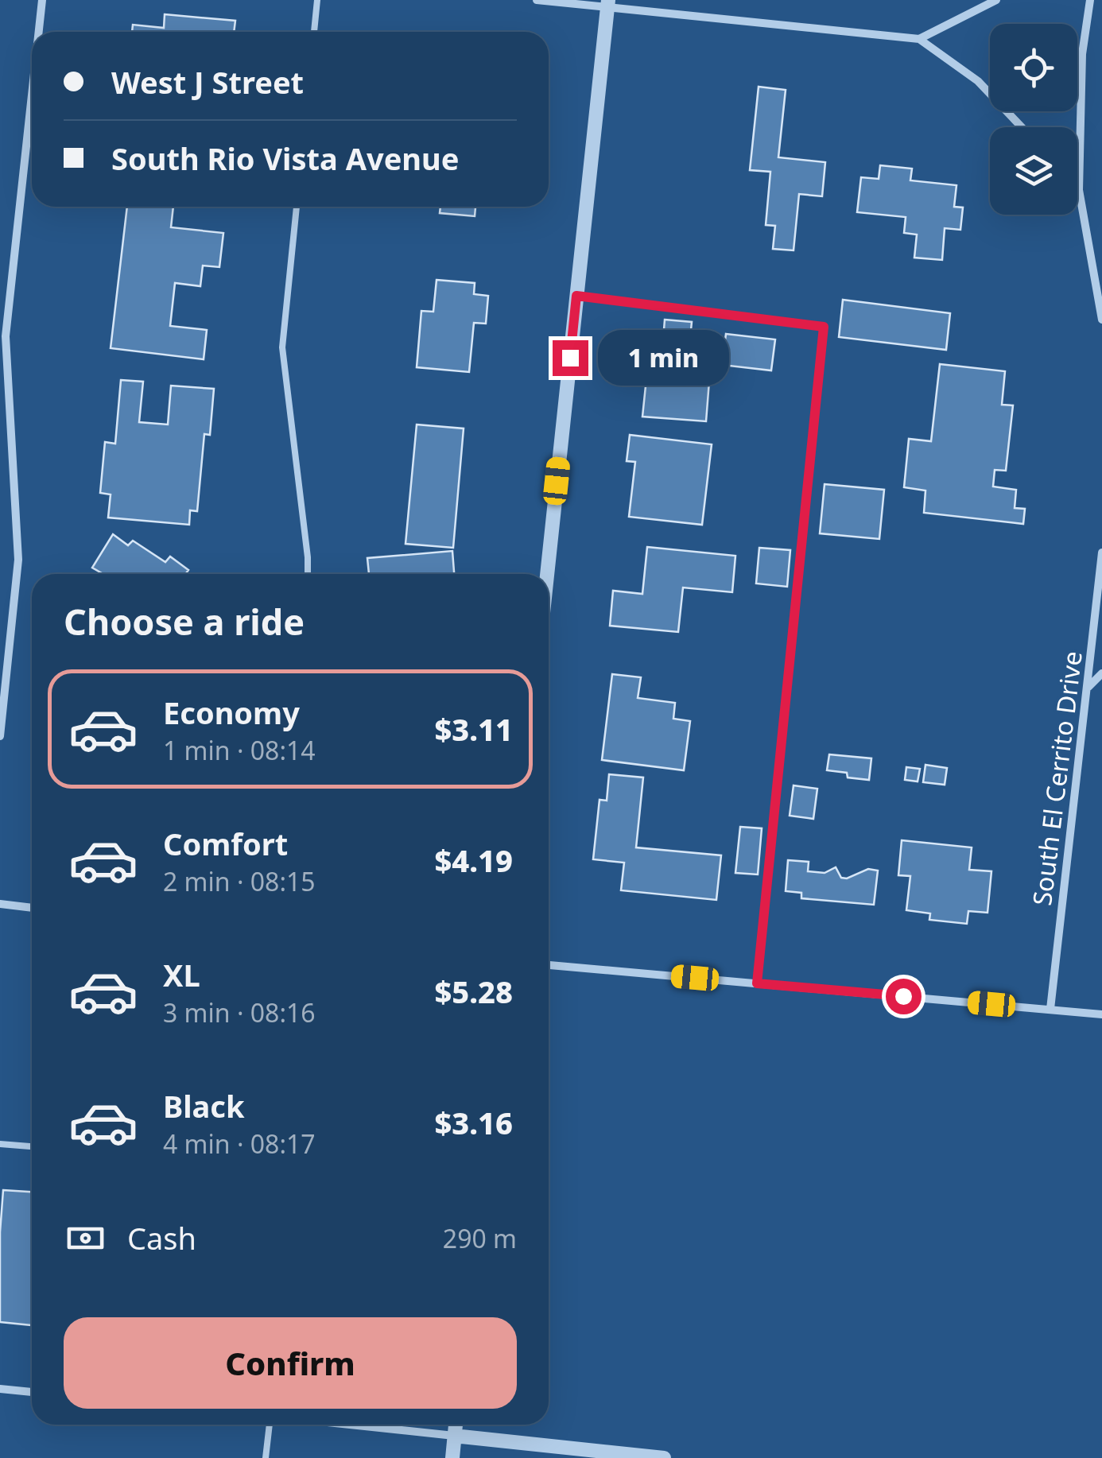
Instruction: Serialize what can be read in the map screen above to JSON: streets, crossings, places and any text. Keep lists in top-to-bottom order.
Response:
{
  "streets": {
    "street": ["South El Cerrito Drive"]
  },
  "page": {
    "banner": ["West J Street", "South Rio Vista Avenue"],
    "bubble": "1 min",
    "heading": "Choose a ride",
    "list": [
      {
        "name": "Economy",
        "note": "1 min · 08:14",
        "value": "$3.11"
      },
      {
        "name": "Comfort",
        "note": "2 min · 08:15",
        "value": "$4.19"
      },
      {
        "name": "XL",
        "note": "3 min · 08:16",
        "value": "$5.28"
      },
      {
        "name": "Black",
        "note": "4 min · 08:17",
        "value": "$3.16"
      }
    ],
    "pay": ["Cash", "290 m"],
    "buttons": "Confirm"
  }
}
